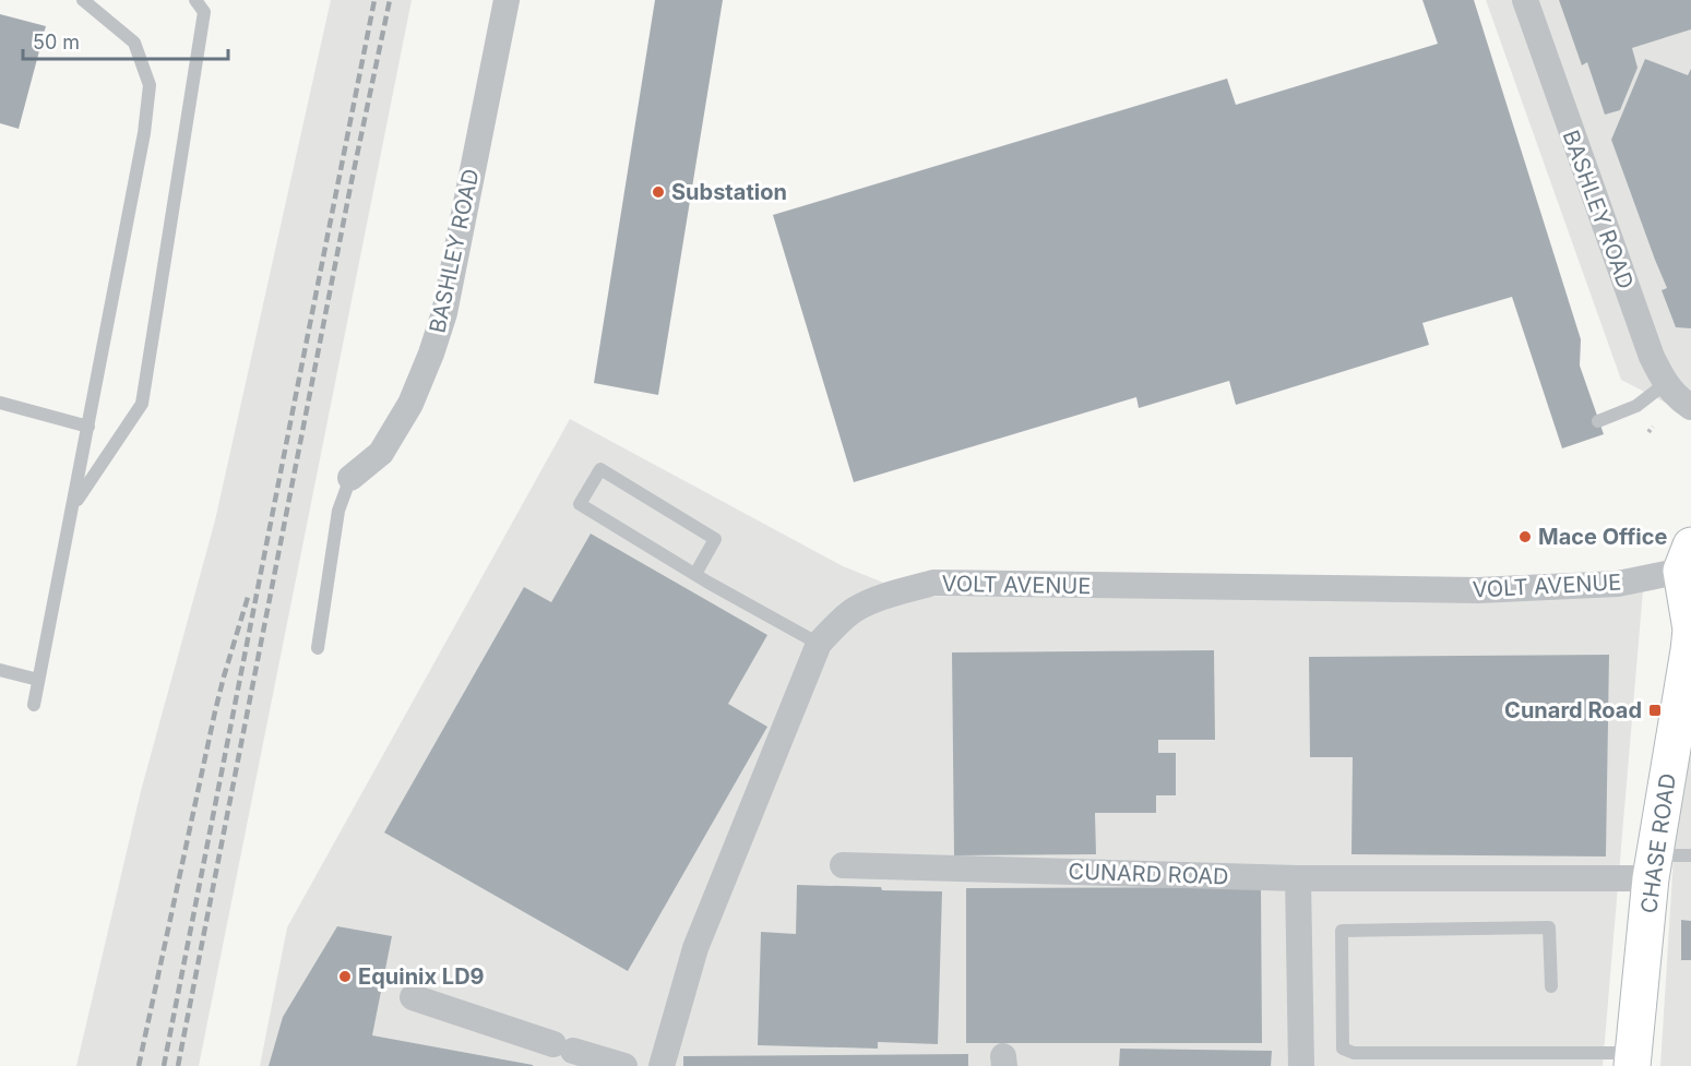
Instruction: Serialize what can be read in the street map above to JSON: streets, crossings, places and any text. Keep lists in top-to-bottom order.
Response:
{
  "streets": {
    "street": [
      "BASHLEY ROAD",
      "VOLT AVENUE",
      "CHASE ROAD",
      "CUNARD ROAD"
    ]
  },
  "crossings": [
    ["VOLT AVENUE", "CHASE ROAD"],
    ["CHASE ROAD", "CUNARD ROAD"]
  ],
  "places": {
    "other": ["Substation", "Mace Office", "Equinix LD9"],
    "transit": ["Cunard Road"]
  },
  "scale_bar": "50 m"
}
